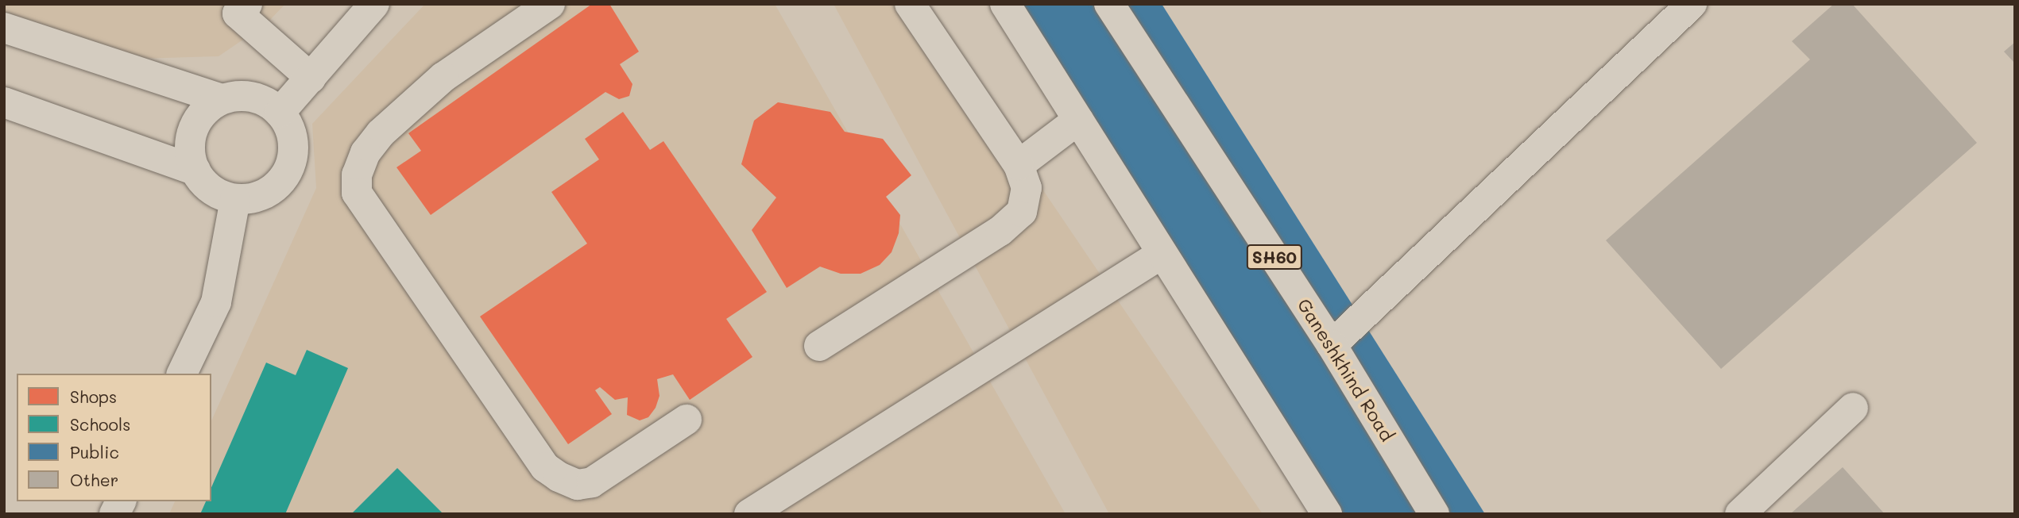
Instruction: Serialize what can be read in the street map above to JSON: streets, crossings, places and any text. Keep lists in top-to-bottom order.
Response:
{
  "streets": {
    "main road": ["SH60", "Ganeshkhind Road"]
  },
  "legend": [
    "Shops",
    "Schools",
    "Public",
    "Other"
  ]
}
